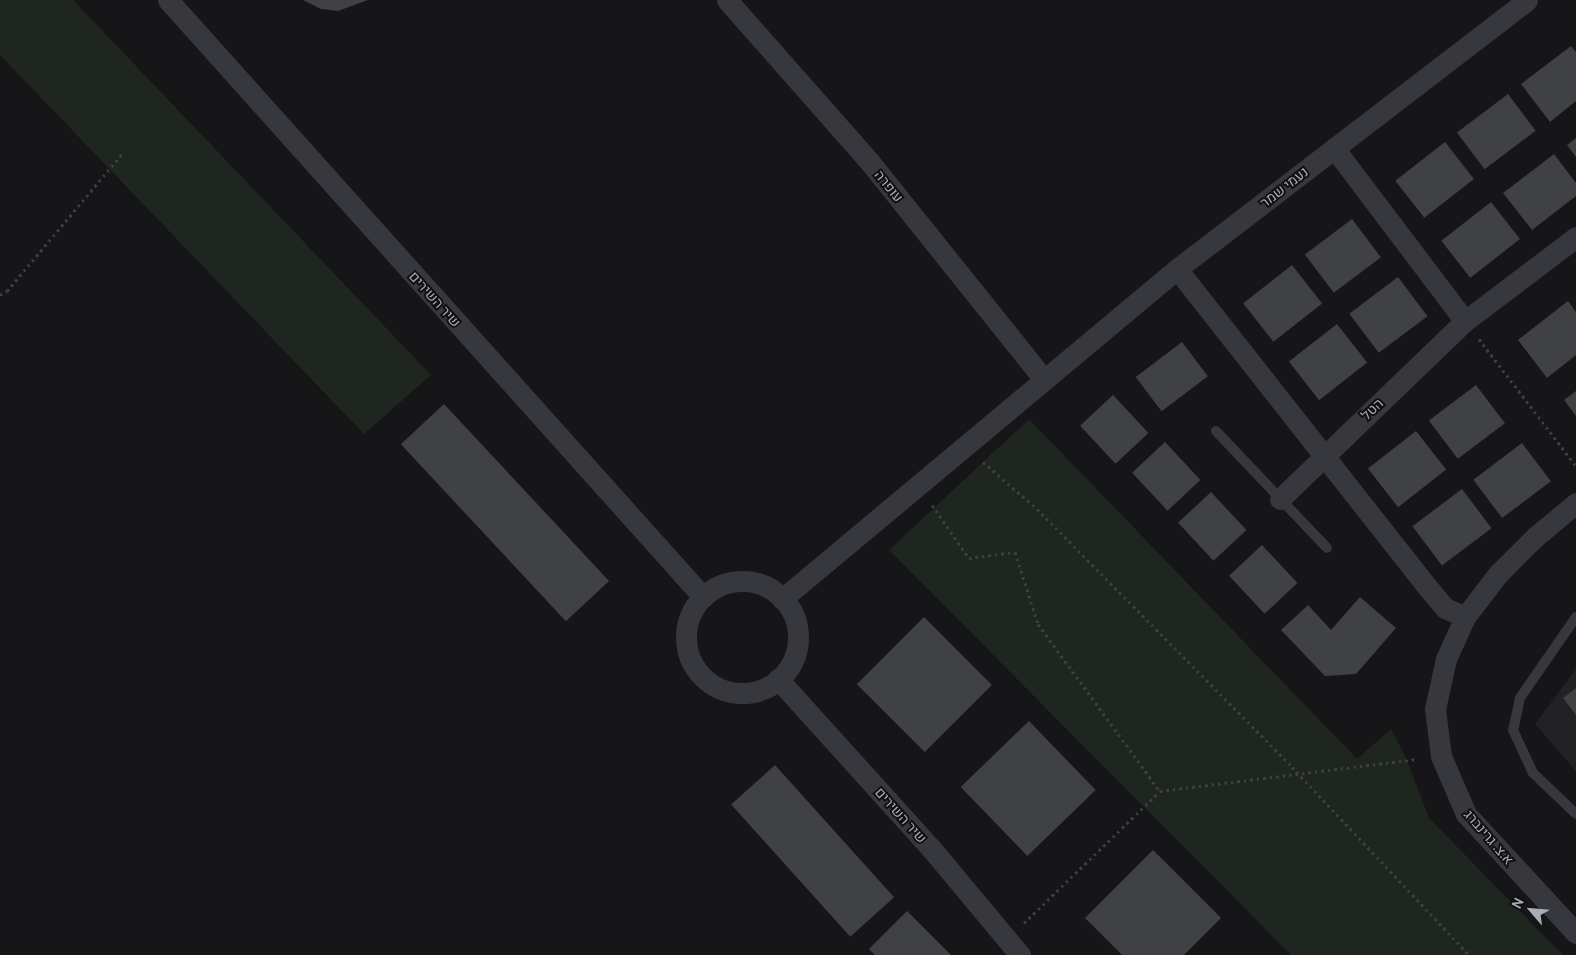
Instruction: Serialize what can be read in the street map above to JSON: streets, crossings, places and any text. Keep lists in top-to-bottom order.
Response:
{
  "streets": {
    "street": [
      "עופרה",
      "נעמי שמר",
      "שיר השירים",
      "הטל",
      "א.צ. גרינברג"
    ]
  },
  "crossings": [
    ["עופרה", "נעמי שמר"],
    ["נעמי שמר", "שיר השירים"]
  ],
  "north": "top left"
}
